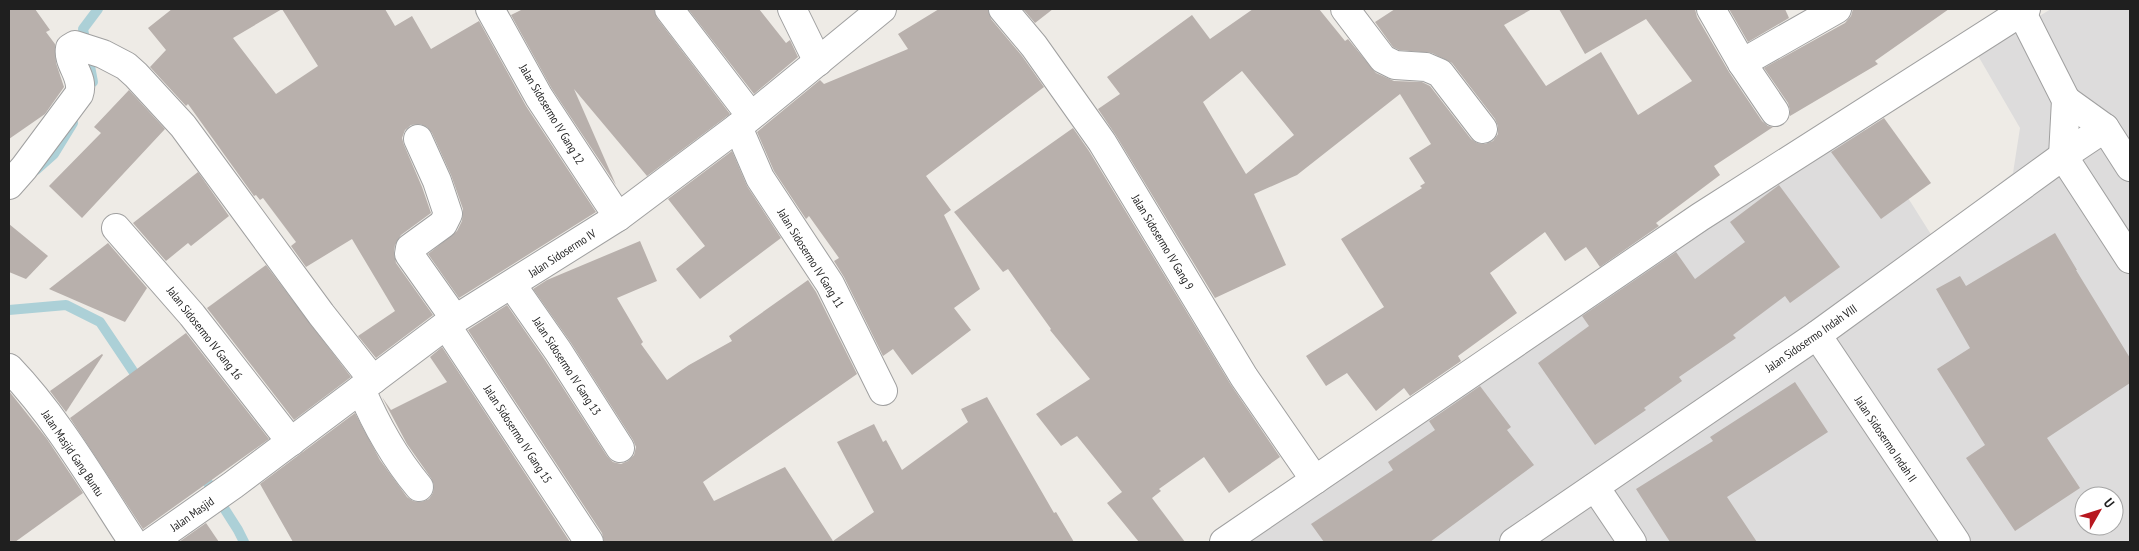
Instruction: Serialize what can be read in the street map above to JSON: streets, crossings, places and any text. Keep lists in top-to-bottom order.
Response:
{
  "streets": {
    "street": [
      "Jalan Sidosermo IV Gang 12",
      "Jalan Sidosermo IV Gang 9",
      "Jalan Sidosermo IV",
      "Jalan Sidosermo IV Gang 11",
      "Jalan Sidosermo IV Gang 16",
      "Jalan Sidosermo Indah VIII",
      "Jalan Sidosermo IV Gang 13",
      "Jalan Sidosermo IV Gang 15",
      "Jalan Sidosermo Indah II",
      "Jalan Masjid Gang Buntu",
      "Jalan Masjid"
    ]
  },
  "crossings": [
    ["Jalan Sidosermo IV Gang 12", "Jalan Sidosermo IV"],
    ["Jalan Sidosermo IV", "Jalan Sidosermo IV Gang 11"],
    ["Jalan Sidosermo IV", "Jalan Sidosermo IV Gang 16"],
    ["Jalan Sidosermo IV", "Jalan Sidosermo IV Gang 13"],
    ["Jalan Sidosermo IV", "Jalan Sidosermo IV Gang 15"],
    ["Jalan Sidosermo IV", "Jalan Masjid"],
    ["Jalan Sidosermo Indah VIII", "Jalan Sidosermo Indah II"]
  ],
  "north": "top right"
}
